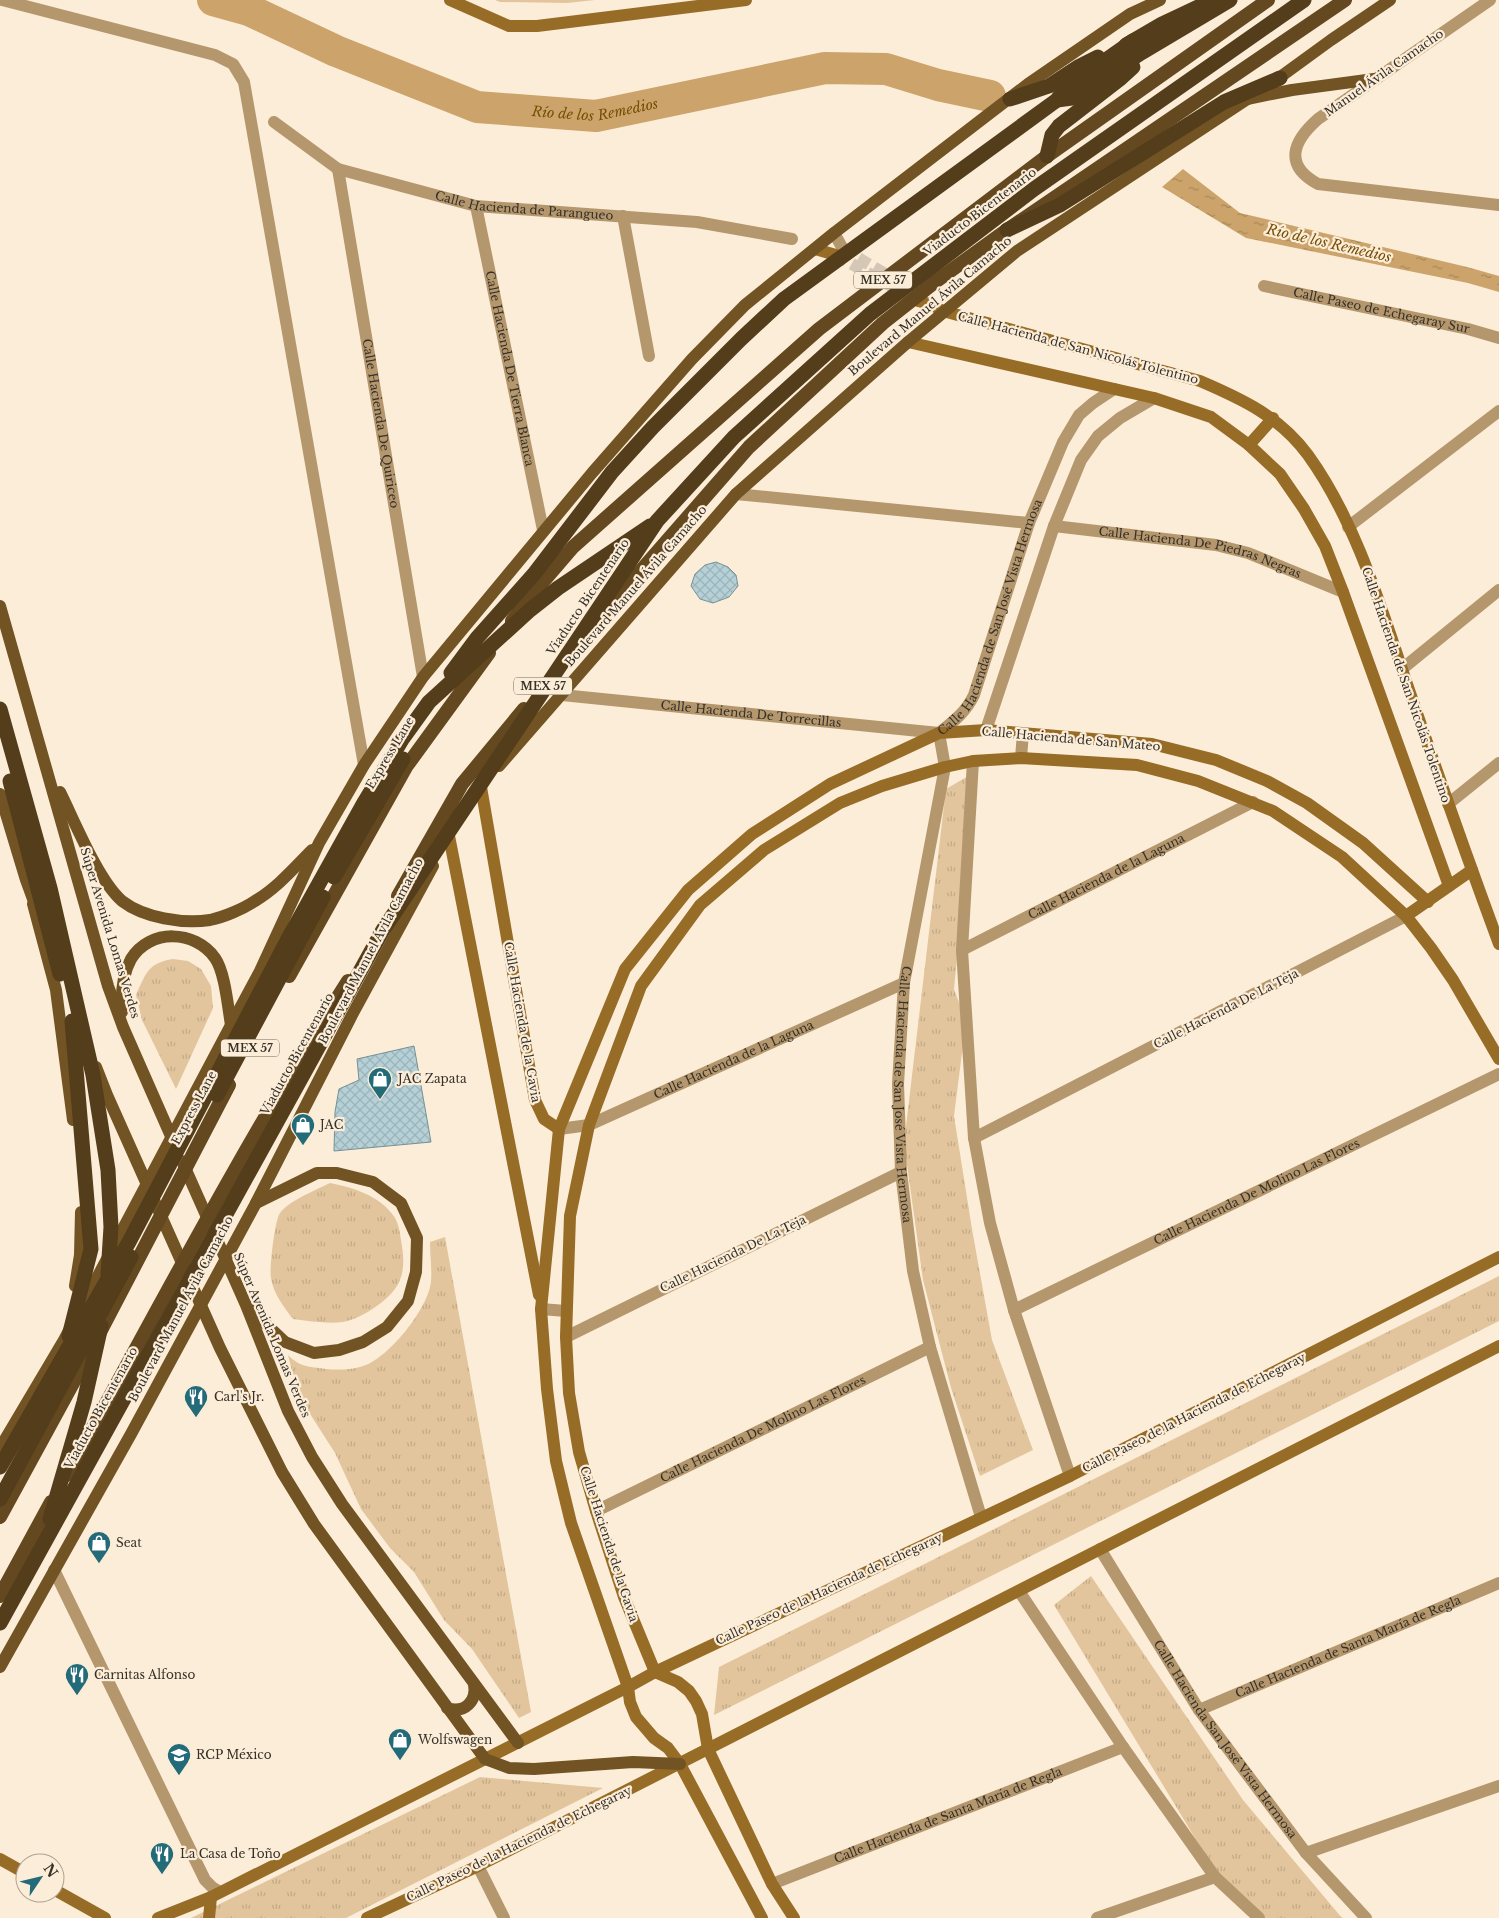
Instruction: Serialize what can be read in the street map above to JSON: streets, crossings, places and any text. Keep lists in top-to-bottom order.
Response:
{
  "streets": {
    "highway": [
      "Viaducto Bicentenario",
      "MEX 57",
      "Boulevard Manuel Ávila Camacho",
      "Express Lane"
    ],
    "main road": [
      "Calle Hacienda de San Nicolás Tolentino",
      "Calle Hacienda de San Mateo",
      "Súper Avenida Lomas Verdes",
      "Calle Hacienda De La Teja",
      "Calle Hacienda de la Gavia",
      "Calle Paseo de la Hacienda de Echegaray"
    ],
    "street": [
      "Manuel Ávila Camacho",
      "Calle Hacienda de Parangueo",
      "Calle Paseo de Echegaray Sur",
      "Calle Hacienda De Tierra Blanca",
      "Calle Hacienda De Quiriceo",
      "Calle Hacienda De Piedras Negras",
      "Calle Hacienda de San José Vista Hermosa",
      "Calle Hacienda De Torrecillas",
      "Calle Hacienda de la Laguna",
      "Calle Hacienda De Molino Las Flores",
      "Calle Hacienda de Santa María de Regla",
      "Calle Hacienda San José Vista Hermosa"
    ]
  },
  "crossings": [
    ["Calle Hacienda de Parangueo", "Calle Hacienda De Tierra Blanca"],
    ["Calle Hacienda de Parangueo", "Calle Hacienda De Quiriceo"],
    ["Viaducto Bicentenario", "Express Lane"],
    ["Boulevard Manuel Ávila Camacho", "Calle Hacienda de San Nicolás Tolentino"],
    ["Boulevard Manuel Ávila Camacho", "Calle Hacienda De Torrecillas"],
    ["Boulevard Manuel Ávila Camacho", "Calle Hacienda de la Gavia"],
    ["Calle Hacienda de San Nicolás Tolentino", "Calle Hacienda De Piedras Negras"],
    ["Calle Hacienda de San Nicolás Tolentino", "Calle Hacienda de San José Vista Hermosa"],
    ["Calle Hacienda de San Nicolás Tolentino", "Calle Hacienda De La Teja"],
    ["Calle Hacienda De Piedras Negras", "Calle Hacienda de San José Vista Hermosa"],
    ["Calle Hacienda de San José Vista Hermosa", "Calle Hacienda De Torrecillas"],
    ["Calle Hacienda de San José Vista Hermosa", "Calle Hacienda de San Mateo"],
    ["Calle Hacienda de San José Vista Hermosa", "Calle Hacienda de la Laguna"],
    ["Calle Hacienda de San José Vista Hermosa", "Calle Hacienda De La Teja"],
    ["Calle Hacienda de San José Vista Hermosa", "Calle Hacienda De Molino Las Flores"],
    ["Calle Hacienda de San José Vista Hermosa", "Calle Paseo de la Hacienda de Echegaray"],
    ["Calle Hacienda De Torrecillas", "Calle Hacienda de San Mateo"],
    ["Calle Hacienda de San Mateo", "Calle Hacienda de la Laguna"],
    ["Calle Hacienda de San Mateo", "Calle Hacienda De La Teja"],
    ["Calle Hacienda de San Mateo", "Calle Hacienda de la Gavia"],
    ["Calle Hacienda de la Laguna", "Calle Hacienda de la Gavia"],
    ["Súper Avenida Lomas Verdes", "Calle Paseo de la Hacienda de Echegaray"],
    ["Calle Hacienda De La Teja", "Calle Hacienda de la Gavia"],
    ["Calle Hacienda de la Gavia", "Calle Hacienda De Molino Las Flores"],
    ["Calle Hacienda de la Gavia", "Calle Paseo de la Hacienda de Echegaray"],
    ["Calle Paseo de la Hacienda de Echegaray", "Calle Hacienda San José Vista Hermosa"],
    ["Calle Hacienda de Santa María de Regla", "Calle Hacienda San José Vista Hermosa"]
  ],
  "water": ["Río de los Remedios"],
  "places": {
    "shop": [
      "JAC Zapata",
      "JAC",
      "Seat",
      "Wolfswagen"
    ],
    "restaurant": ["Carl's Jr.", "Carnitas Alfonso", "La Casa de Toño"],
    "school or university": ["RCP México"]
  },
  "north": "top right"
}
